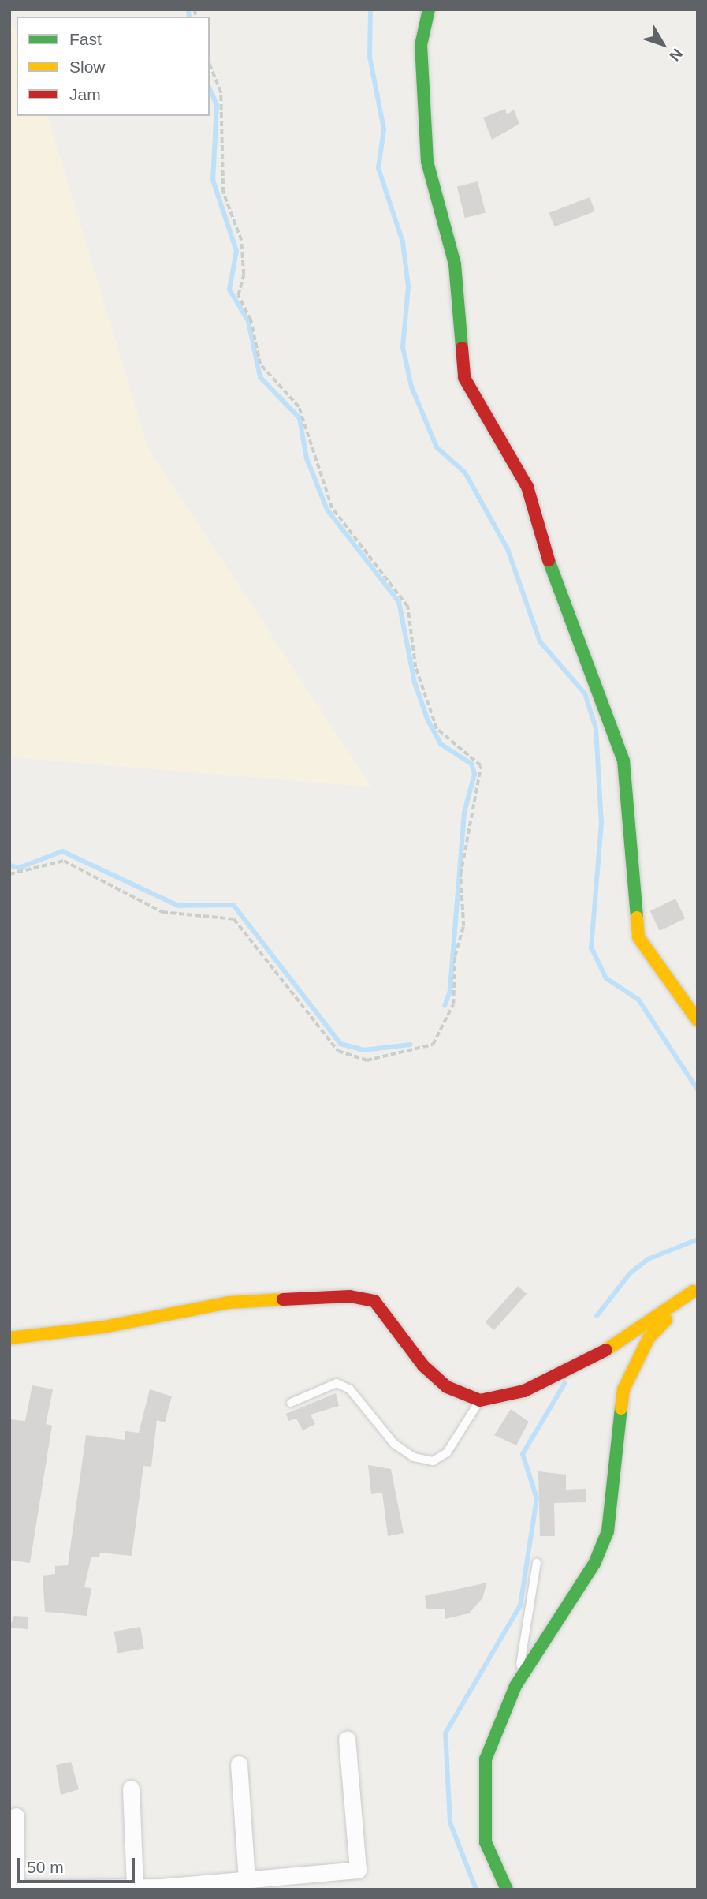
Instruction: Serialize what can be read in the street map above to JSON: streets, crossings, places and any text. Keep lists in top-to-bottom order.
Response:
{
  "legend": ["Fast", "Slow", "Jam"],
  "scale_bar": "50 m",
  "north": "bottom right"
}
